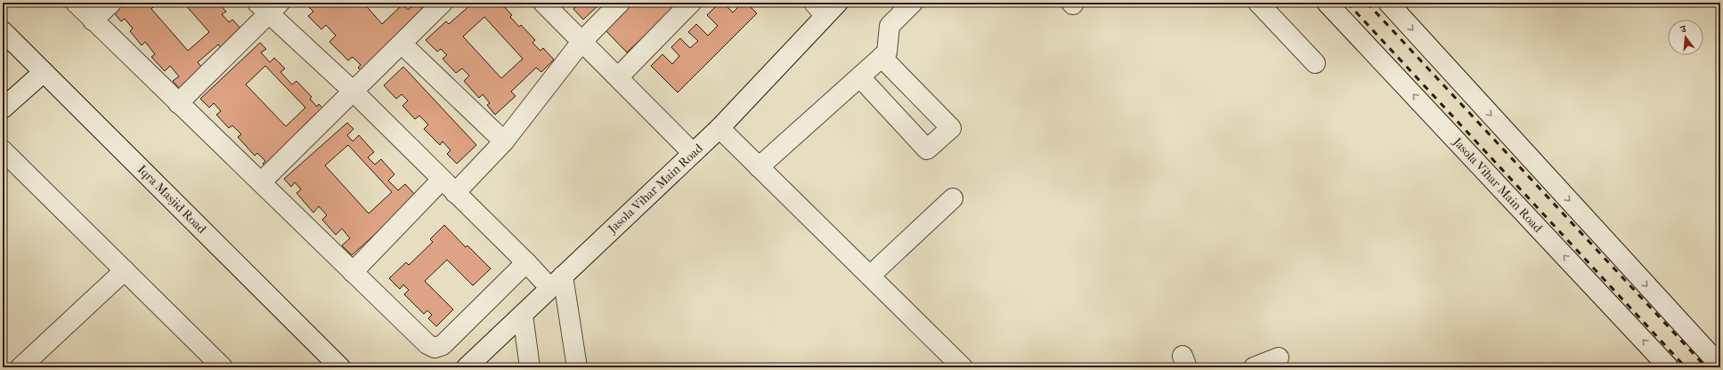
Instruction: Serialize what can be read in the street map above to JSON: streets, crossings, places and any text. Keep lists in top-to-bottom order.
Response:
{
  "streets": {
    "street": ["Jasola Vihar Main Road", "Iqra Masjid Road"]
  },
  "north": "top"
}
